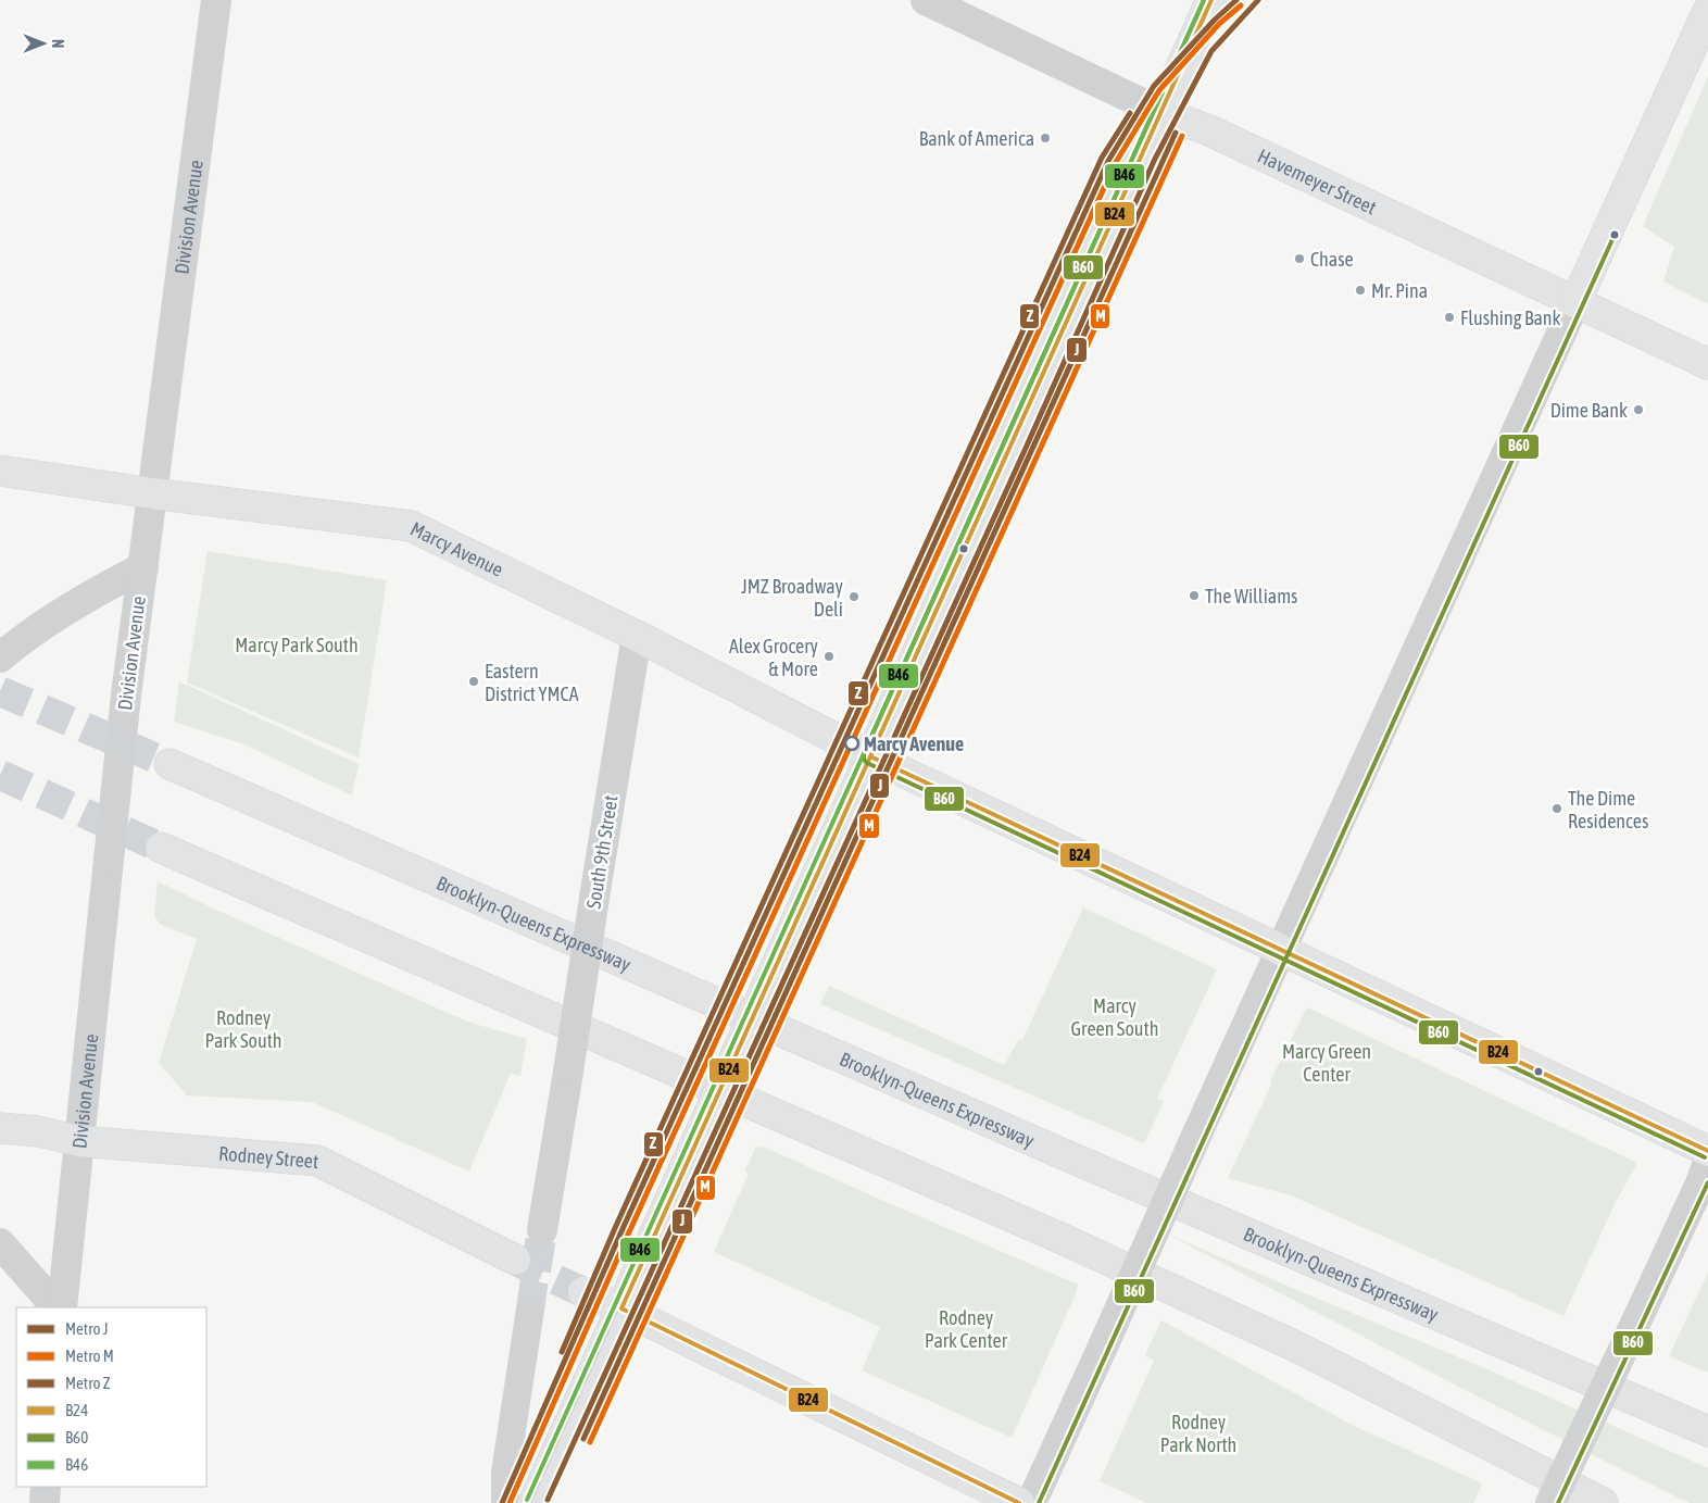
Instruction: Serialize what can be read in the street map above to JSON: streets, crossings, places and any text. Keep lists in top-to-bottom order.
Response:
{
  "streets": {
    "main road": [
      "Havemeyer Street",
      "Marcy Avenue",
      "Brooklyn-Queens Expressway",
      "Rodney Street"
    ],
    "street": ["Division Avenue", "South 9th Street"]
  },
  "crossings": [
    ["Division Avenue", "Marcy Avenue"],
    ["Division Avenue", "Rodney Street"],
    ["Marcy Avenue", "South 9th Street"]
  ],
  "parks": [
    "Marcy Park South",
    "Marcy Green South",
    "Rodney Park South",
    "Marcy Green Center",
    "Rodney Park Center",
    "Rodney Park North"
  ],
  "places": [
    "Bank of America",
    "Chase",
    "Mr. Pina",
    "Flushing Bank",
    "Dime Bank",
    "The Williams",
    "JMZ Broadway Deli",
    "Alex Grocery & More",
    "Eastern District YMCA",
    "Marcy Avenue",
    "The Dime Residences"
  ],
  "lines": [
    "metro line J",
    "metro line Z",
    "transit line B24",
    "transit line B60",
    "transit line B46",
    "metro line M"
  ],
  "legend": [
    "Metro J",
    "Metro M",
    "Metro Z",
    "B24",
    "B60",
    "B46"
  ],
  "north": "right"
}
